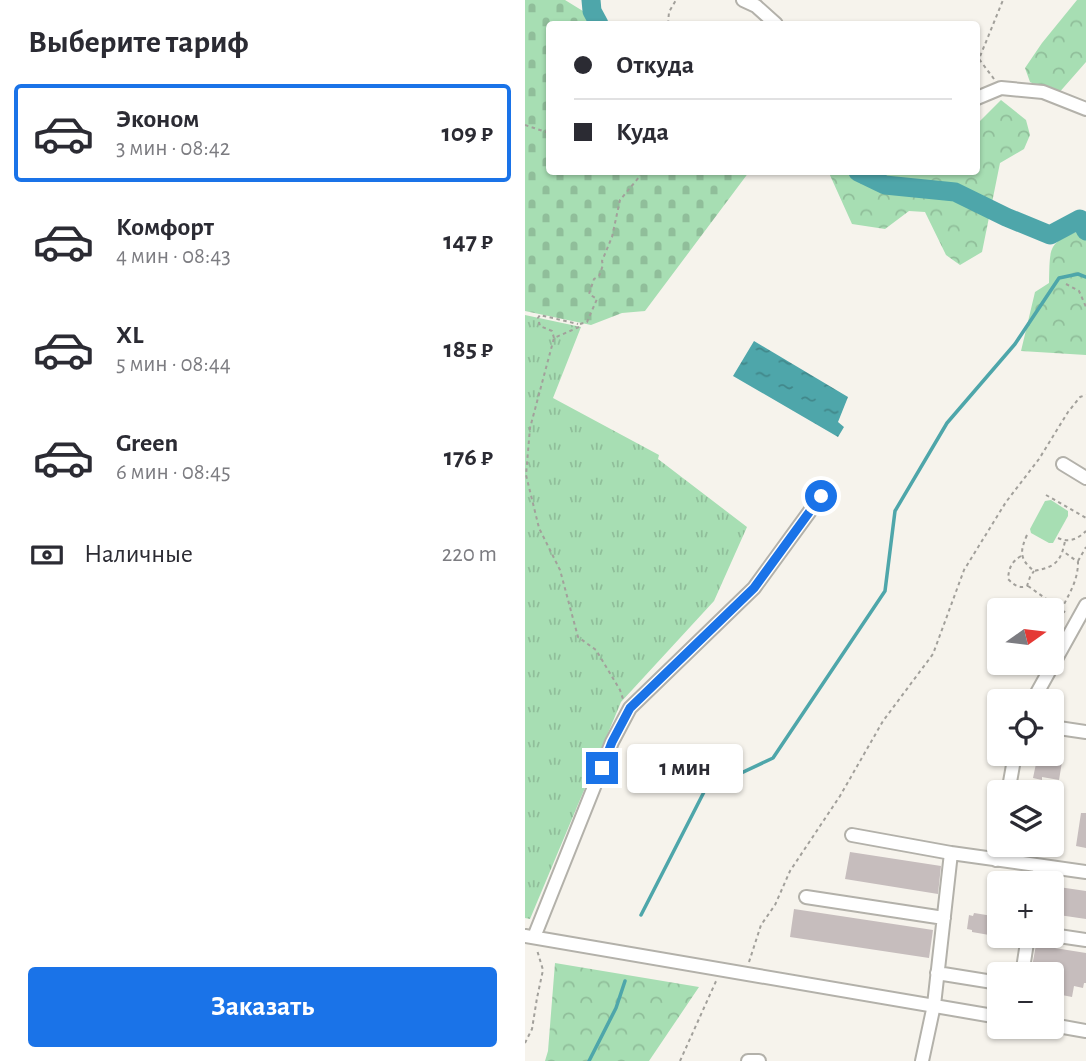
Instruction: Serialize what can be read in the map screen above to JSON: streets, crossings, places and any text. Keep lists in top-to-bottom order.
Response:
{
  "north": "right",
  "page": {
    "heading": "Выберите тариф",
    "banner": ["Откуда", "Куда"],
    "list": [
      {
        "name": "Эконом",
        "note": "3 мин · 08:42",
        "value": "109 ₽"
      },
      {
        "name": "Комфорт",
        "note": "4 мин · 08:43",
        "value": "147 ₽"
      },
      {
        "name": "XL",
        "note": "5 мин · 08:44",
        "value": "185 ₽"
      },
      {
        "name": "Green",
        "note": "6 мин · 08:45",
        "value": "176 ₽"
      }
    ],
    "pay": ["Наличные", "220 m"],
    "map_buttons": ["+", "−"],
    "bubble": "1 мин",
    "buttons": "Заказать"
  }
}
